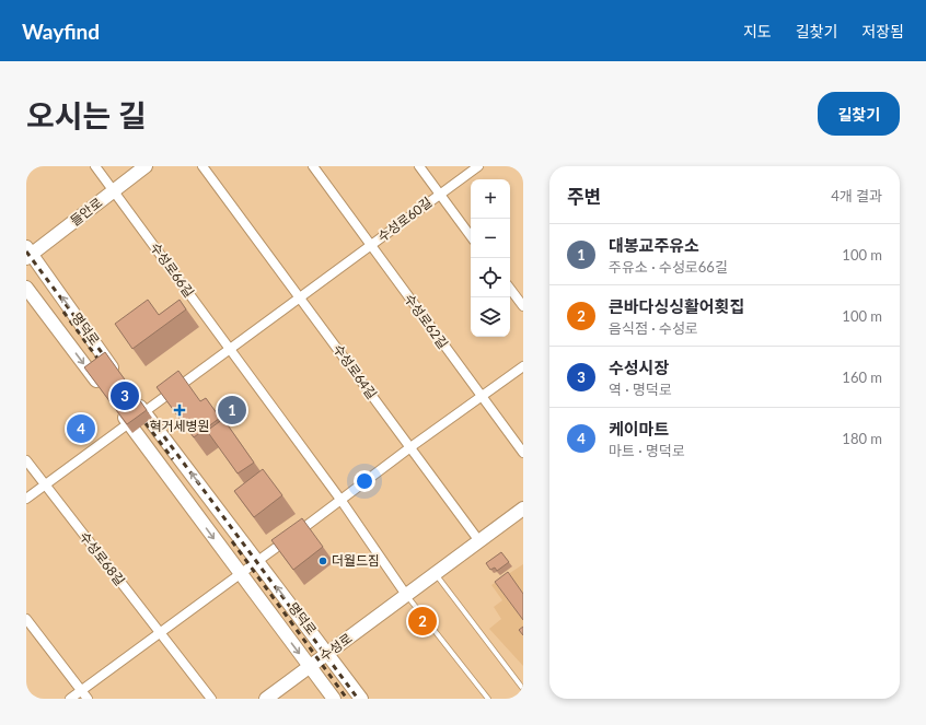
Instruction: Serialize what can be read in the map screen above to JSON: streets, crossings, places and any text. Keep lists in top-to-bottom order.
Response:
{
  "streets": {
    "main road": ["들안로", "명덕로", "수성로"],
    "street": [
      "수성로60길",
      "수성로66길",
      "수성로62길",
      "수성로64길",
      "수성로68길"
    ]
  },
  "crossings": [
    ["들안로", "수성로66길"],
    ["들안로", "명덕로"],
    ["수성로60길", "수성로62길"],
    ["수성로66길", "수성로"],
    ["명덕로", "수성로"],
    ["수성로64길", "수성로"]
  ],
  "places": {
    "health": ["혁거세병원"],
    "other": ["더월드짐"]
  },
  "page": {
    "header": "Wayfind",
    "nav": ["지도", "길찾기", "저장됨"],
    "title": "오시는 길",
    "buttons": "길찾기",
    "heading": ["주변", "4개 결과"],
    "map_buttons": ["+", "−"],
    "list": [
      {
        "mark": "1",
        "name": "대봉교주유소",
        "note": "주유소 · 수성로66길",
        "value": "100 m"
      },
      {
        "mark": "2",
        "name": "큰바다싱싱활어횟집",
        "note": "음식점 · 수성로",
        "value": "100 m"
      },
      {
        "mark": "3",
        "name": "수성시장",
        "note": "역 · 명덕로",
        "value": "160 m"
      },
      {
        "mark": "4",
        "name": "케이마트",
        "note": "마트 · 명덕로",
        "value": "180 m"
      }
    ],
    "pins": [
      "3",
      "1",
      "4",
      "2"
    ]
  }
}
